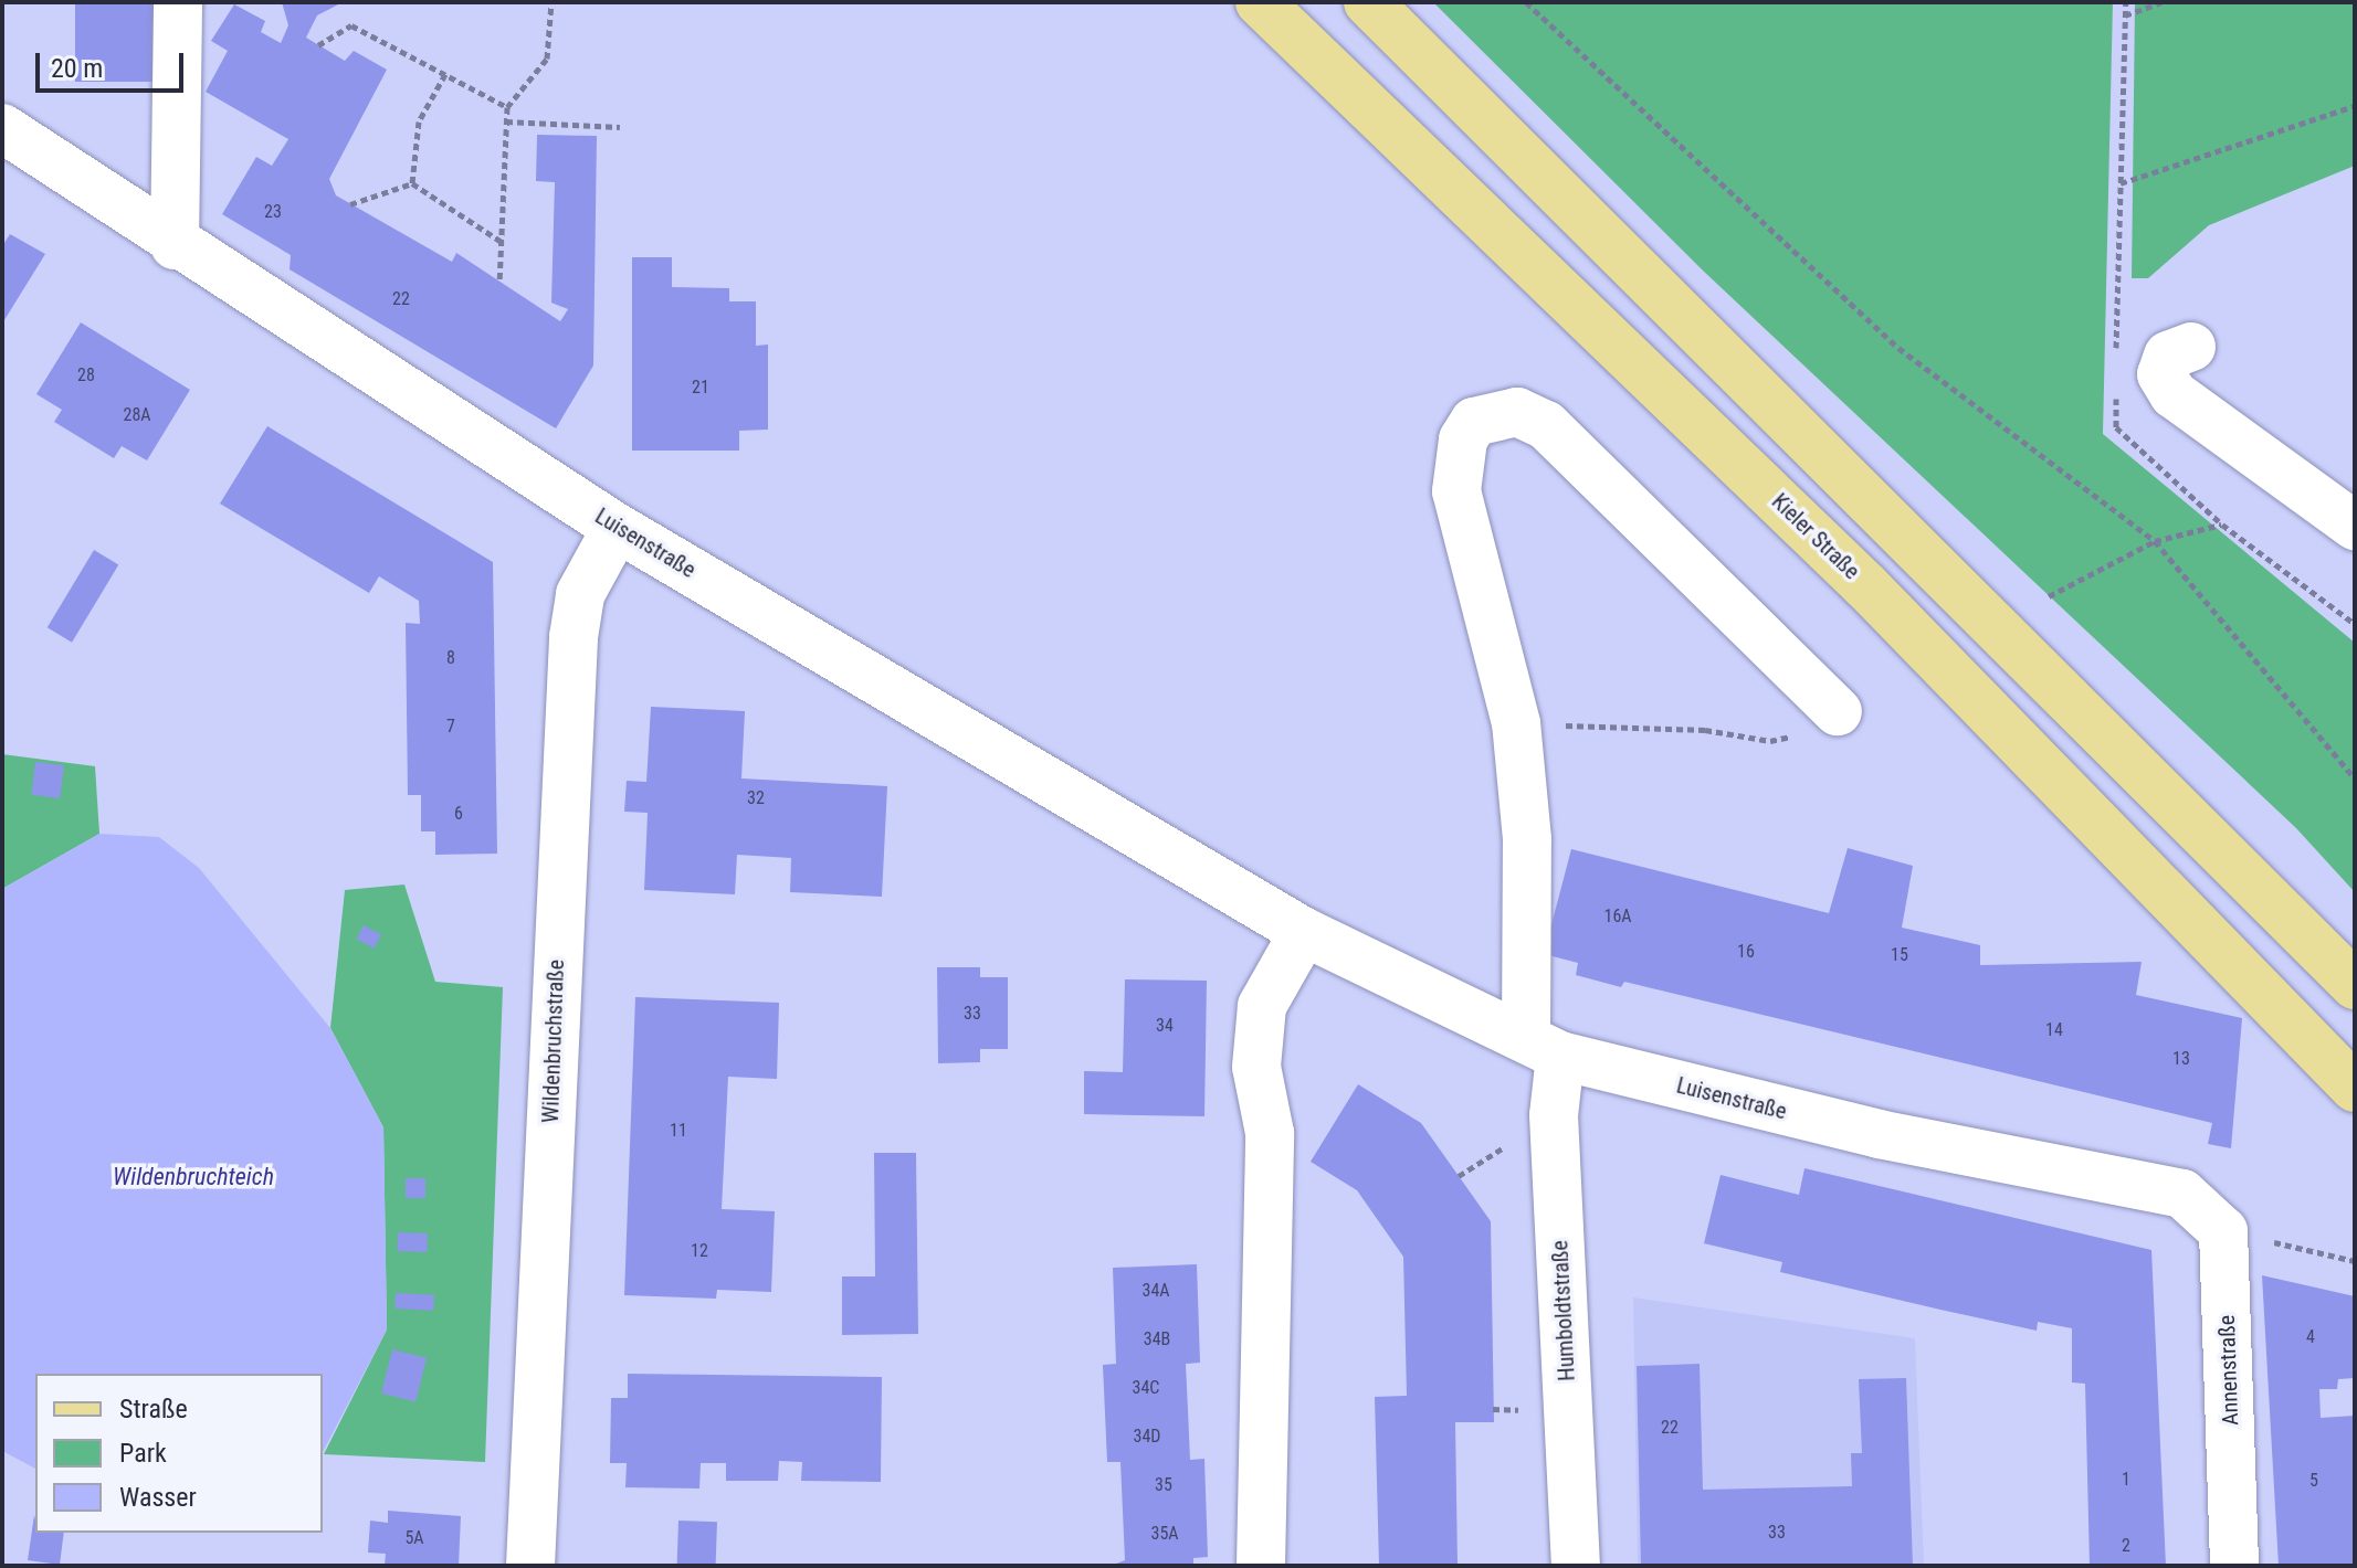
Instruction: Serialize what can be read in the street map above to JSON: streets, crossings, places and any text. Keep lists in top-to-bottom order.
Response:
{
  "streets": {
    "main road": ["Kieler Straße"],
    "street": [
      "Luisenstraße",
      "Wildenbruchstraße",
      "Humboldtstraße",
      "Annenstraße"
    ]
  },
  "crossings": [
    ["Luisenstraße", "Wildenbruchstraße"],
    ["Luisenstraße", "Humboldtstraße"],
    ["Luisenstraße", "Annenstraße"]
  ],
  "water": ["Wildenbruchteich"],
  "house_numbers": [
    "23",
    "22",
    "28",
    "21",
    "28A",
    "8",
    "7",
    "32",
    "6",
    "16A",
    "16",
    "15",
    "33",
    "34",
    "14",
    "13",
    "11",
    "12",
    "34A",
    "4",
    "34B",
    "34C",
    "22",
    "34D",
    "1",
    "5",
    "35",
    "33",
    "35A",
    "5A",
    "2"
  ],
  "legend": ["Straße", "Park", "Wasser"],
  "scale_bar": "20 m"
}
